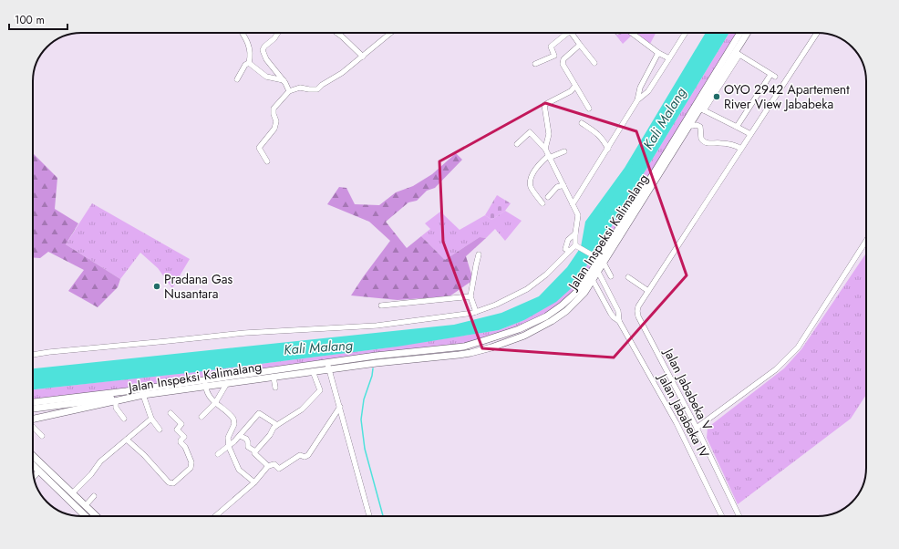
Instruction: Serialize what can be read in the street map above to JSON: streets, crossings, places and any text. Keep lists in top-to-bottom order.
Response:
{
  "streets": {
    "main road": ["Jalan Inspeksi Kalimalang"],
    "street": ["Jalan Jababeka V", "Jalan Jababeka IV"]
  },
  "crossings": [
    ["Jalan Inspeksi Kalimalang", "Jalan Jababeka IV"]
  ],
  "water": ["Kali Malang"],
  "places": ["OYO 2942 Apartement River View Jababeka", "Pradana Gas Nusantara"],
  "scale_bar": "100 m"
}
